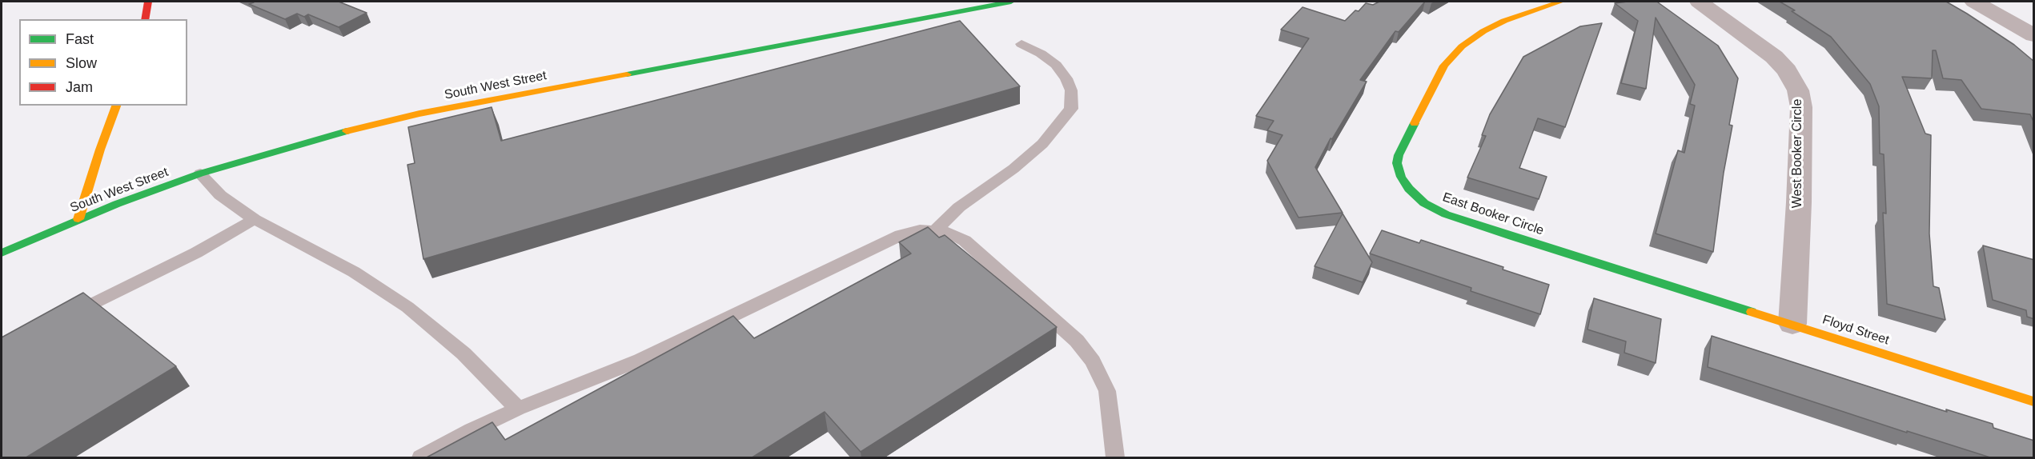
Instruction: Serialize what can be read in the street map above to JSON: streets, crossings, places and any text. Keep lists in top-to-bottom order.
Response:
{
  "streets": {
    "street": [
      "South West Street",
      "West Booker Circle",
      "East Booker Circle",
      "Floyd Street"
    ]
  },
  "crossings": [
    ["West Booker Circle", "Floyd Street"],
    ["East Booker Circle", "Floyd Street"]
  ],
  "legend": ["Fast", "Slow", "Jam"]
}
